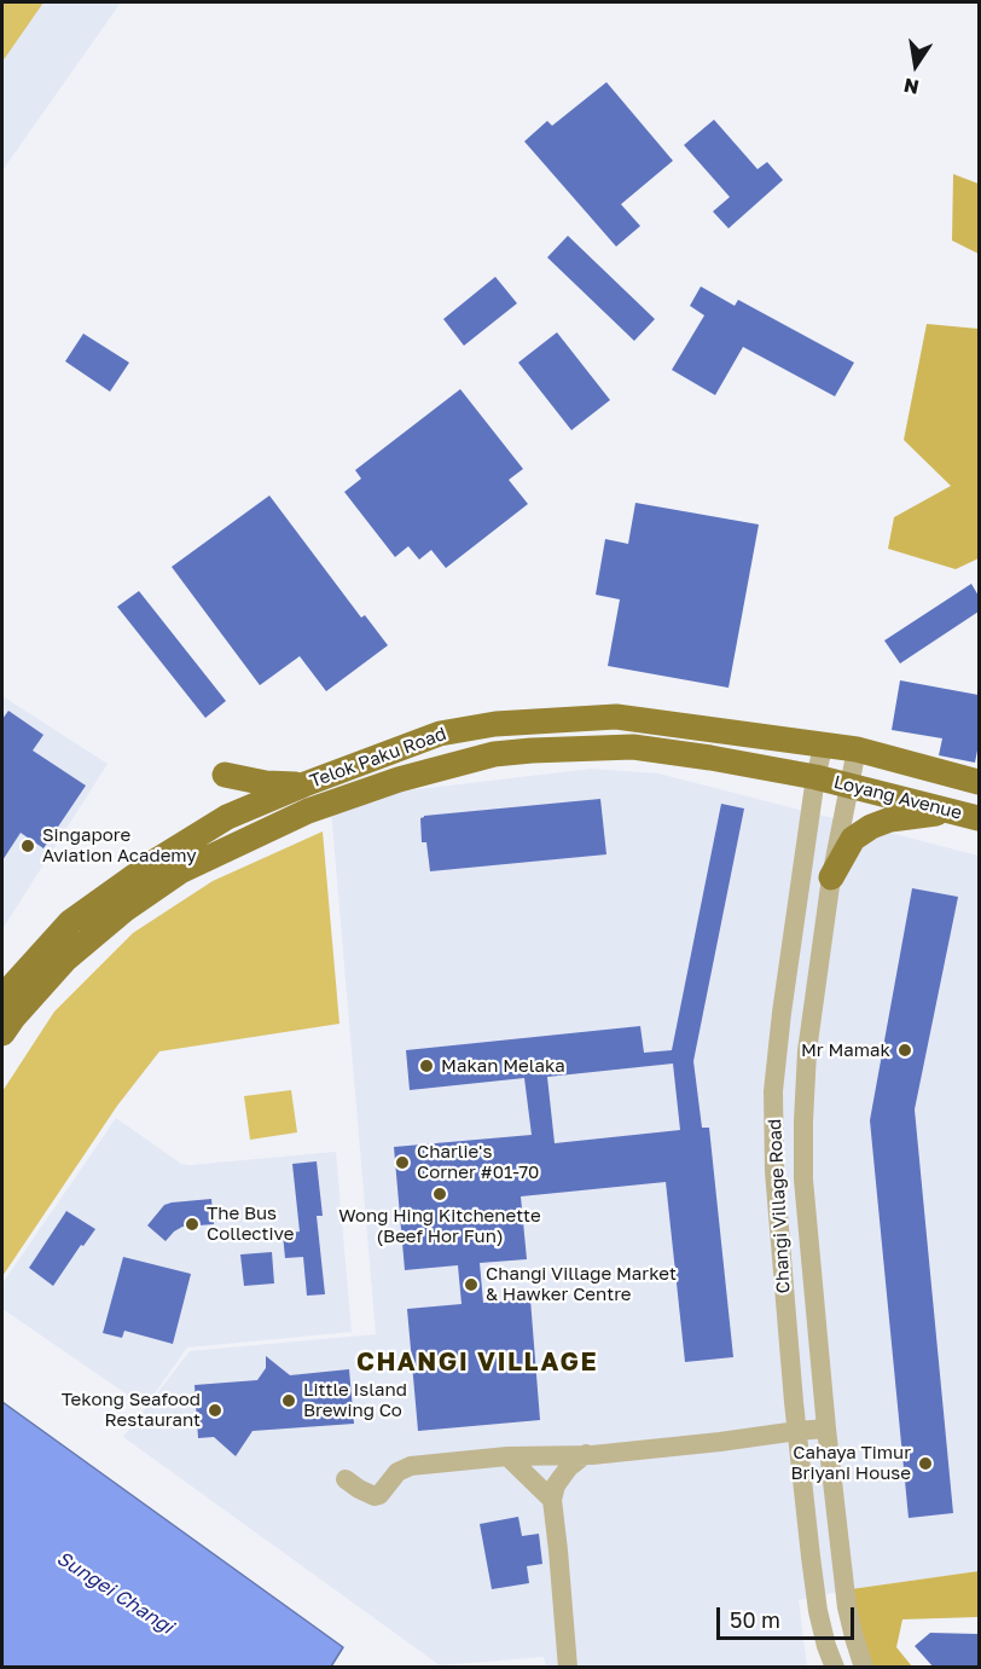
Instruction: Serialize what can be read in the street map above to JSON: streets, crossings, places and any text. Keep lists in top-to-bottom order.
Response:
{
  "streets": {
    "main road": ["Telok Paku Road", "Loyang Avenue"],
    "street": ["Changi Village Road"]
  },
  "crossings": [
    ["Telok Paku Road", "Loyang Avenue"],
    ["Telok Paku Road", "Changi Village Road"],
    ["Loyang Avenue", "Changi Village Road"]
  ],
  "districts": ["CHANGI VILLAGE"],
  "water": ["Sungei Changi"],
  "places": [
    "Singapore Aviation Academy",
    "Mr Mamak",
    "Makan Melaka",
    "Charlie's Corner #01-70",
    "Wong Hing Kitchenette (Beef Hor Fun)",
    "The Bus Collective",
    "Changi Village Market & Hawker Centre",
    "Little Island Brewing Co",
    "Tekong Seafood Restaurant",
    "Cahaya Timur Briyani House"
  ],
  "scale_bar": "50 m",
  "north": "bottom"
}
